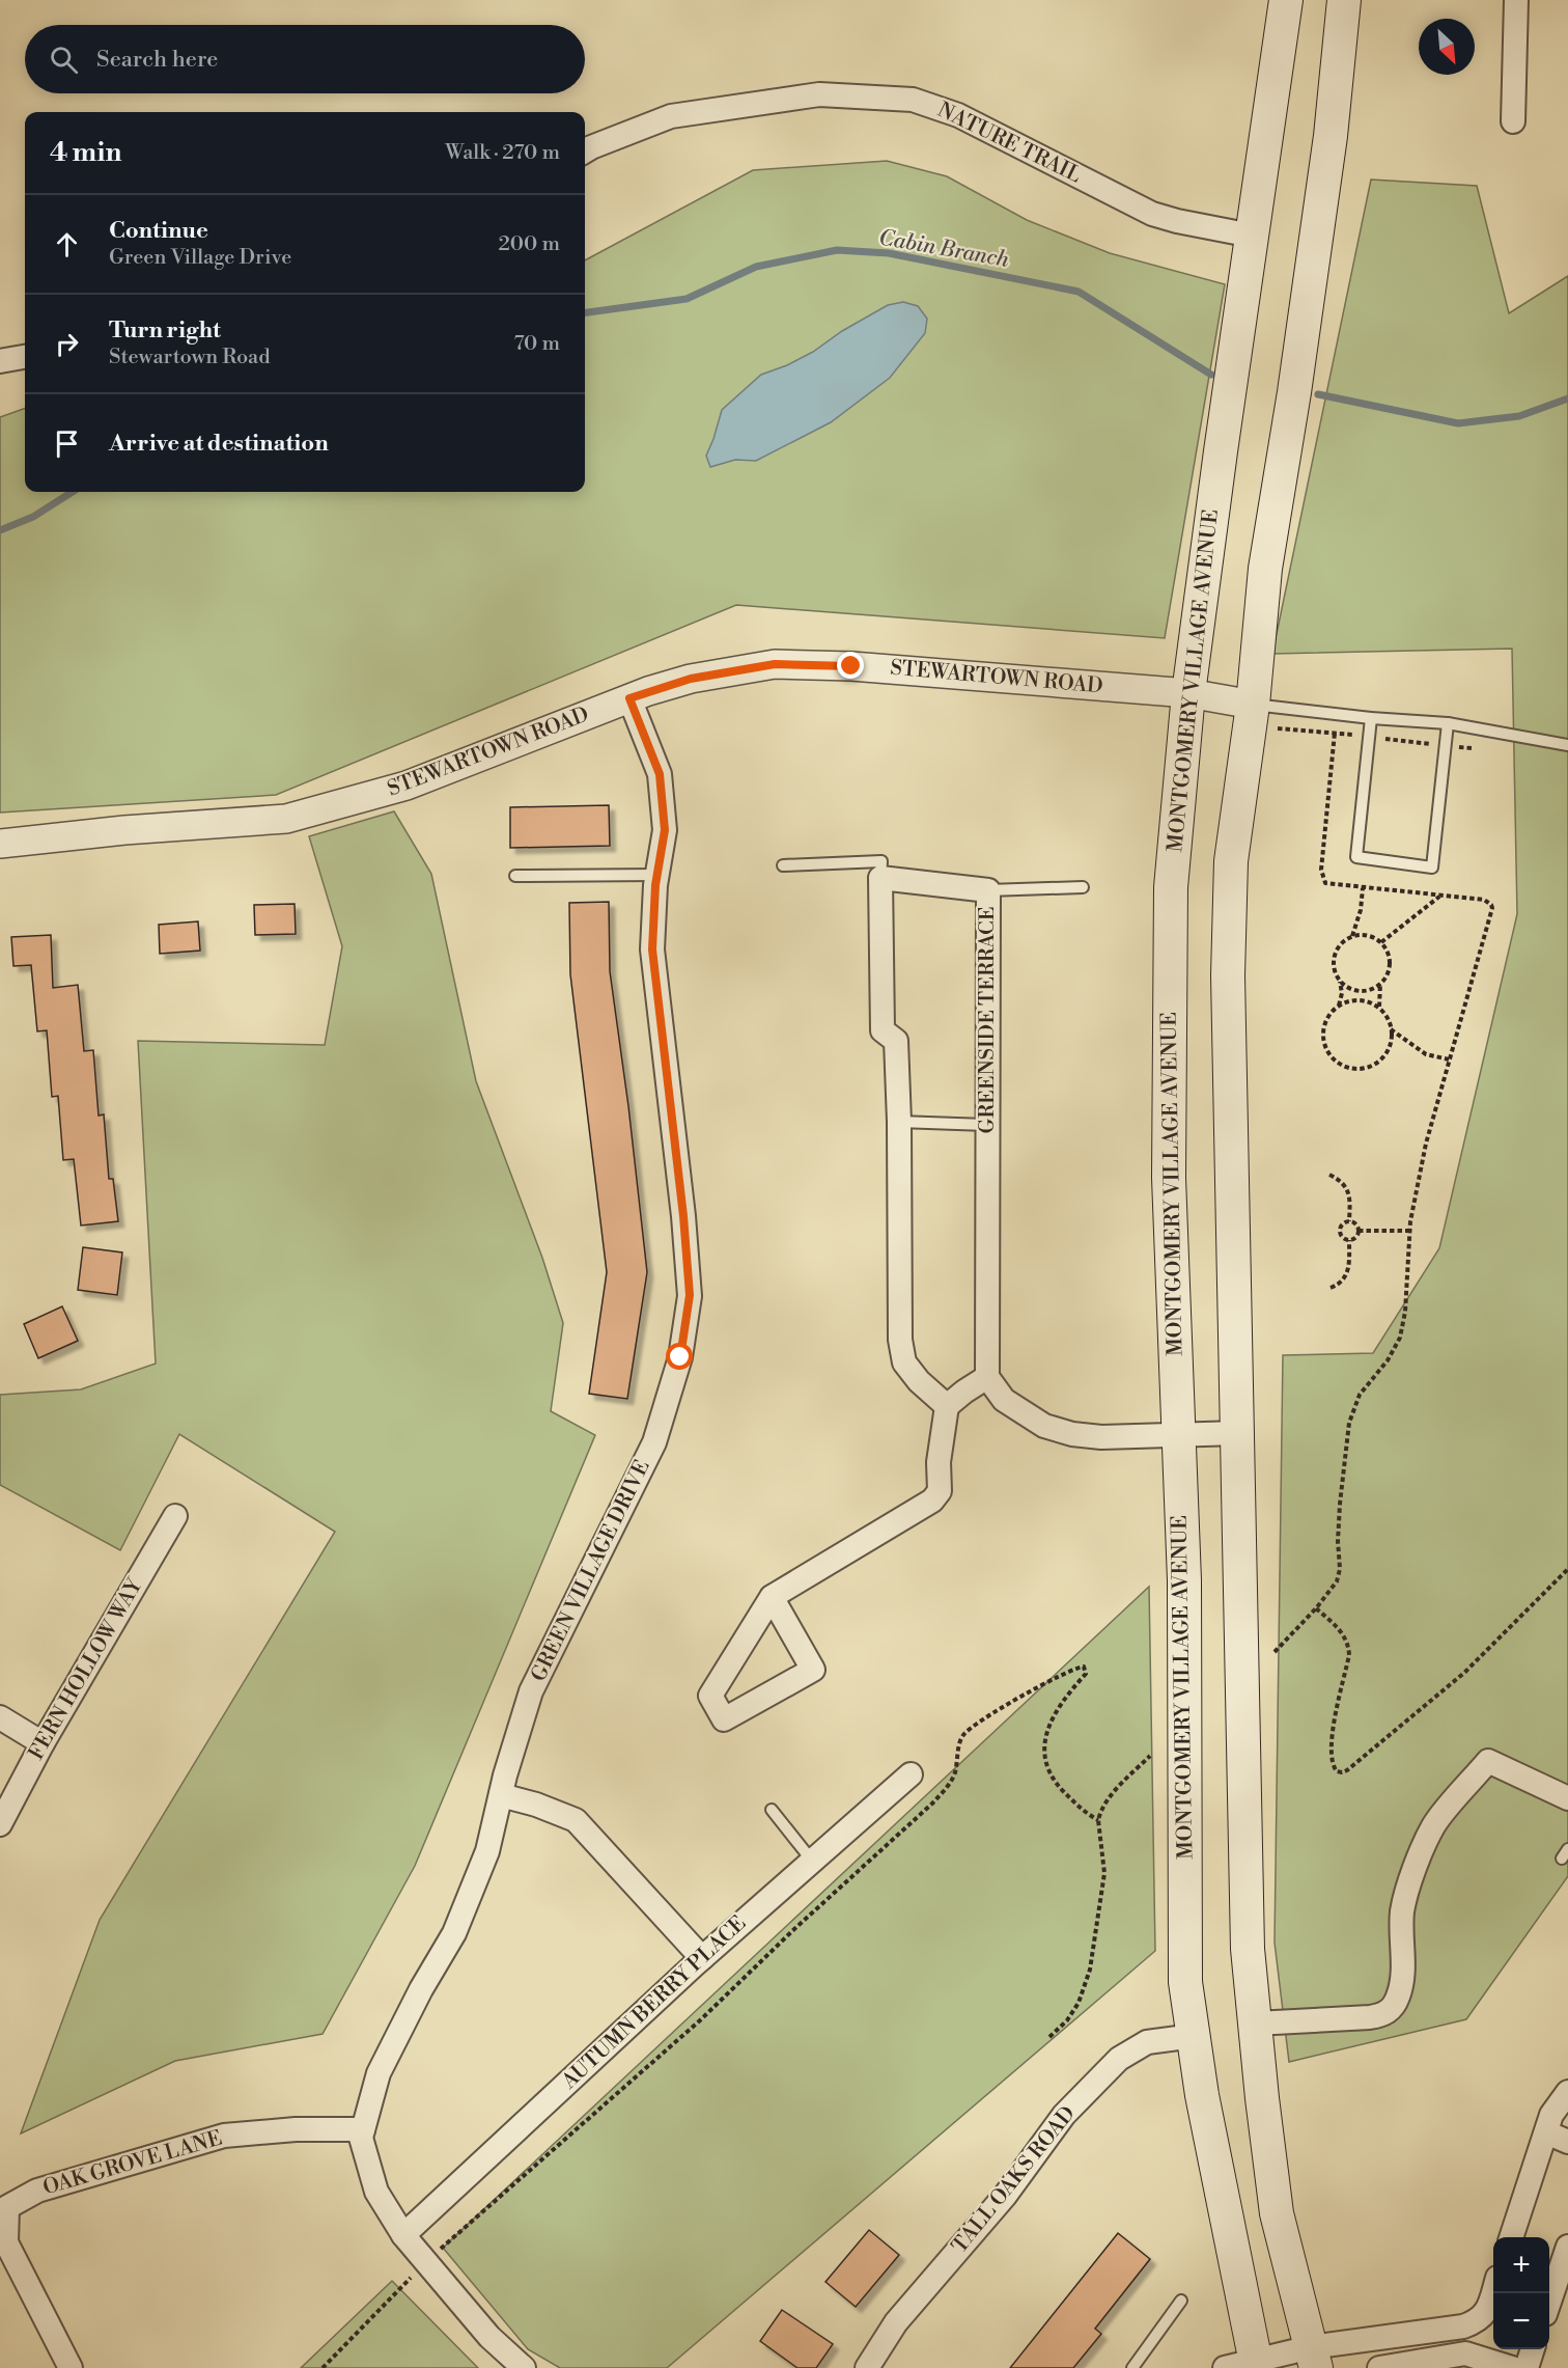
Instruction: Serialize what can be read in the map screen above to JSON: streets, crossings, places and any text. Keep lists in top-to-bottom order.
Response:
{
  "streets": {
    "main road": ["MONTGOMERY VILLAGE AVENUE"],
    "street": [
      "NATURE TRAIL",
      "STEWARTOWN ROAD",
      "GREENSIDE TERRACE",
      "GREEN VILLAGE DRIVE",
      "FERN HOLLOW WAY",
      "AUTUMN BERRY PLACE",
      "OAK GROVE LANE",
      "TALL OAKS ROAD"
    ]
  },
  "crossings": [
    ["NATURE TRAIL", "MONTGOMERY VILLAGE AVENUE"],
    ["STEWARTOWN ROAD", "MONTGOMERY VILLAGE AVENUE"],
    ["STEWARTOWN ROAD", "GREEN VILLAGE DRIVE"],
    ["MONTGOMERY VILLAGE AVENUE", "TALL OAKS ROAD"],
    ["GREEN VILLAGE DRIVE", "AUTUMN BERRY PLACE"],
    ["GREEN VILLAGE DRIVE", "OAK GROVE LANE"]
  ],
  "water": ["Cabin Branch"],
  "north": "bottom right",
  "page": {
    "search": "Search here",
    "heading": ["4 min", "Walk · 270 m"],
    "list": [
      ["Continue", "Green Village Drive", "200 m"],
      ["Turn right", "Stewartown Road", "70 m"],
      "Arrive at destination"
    ],
    "map_buttons": ["+", "−"]
  }
}
